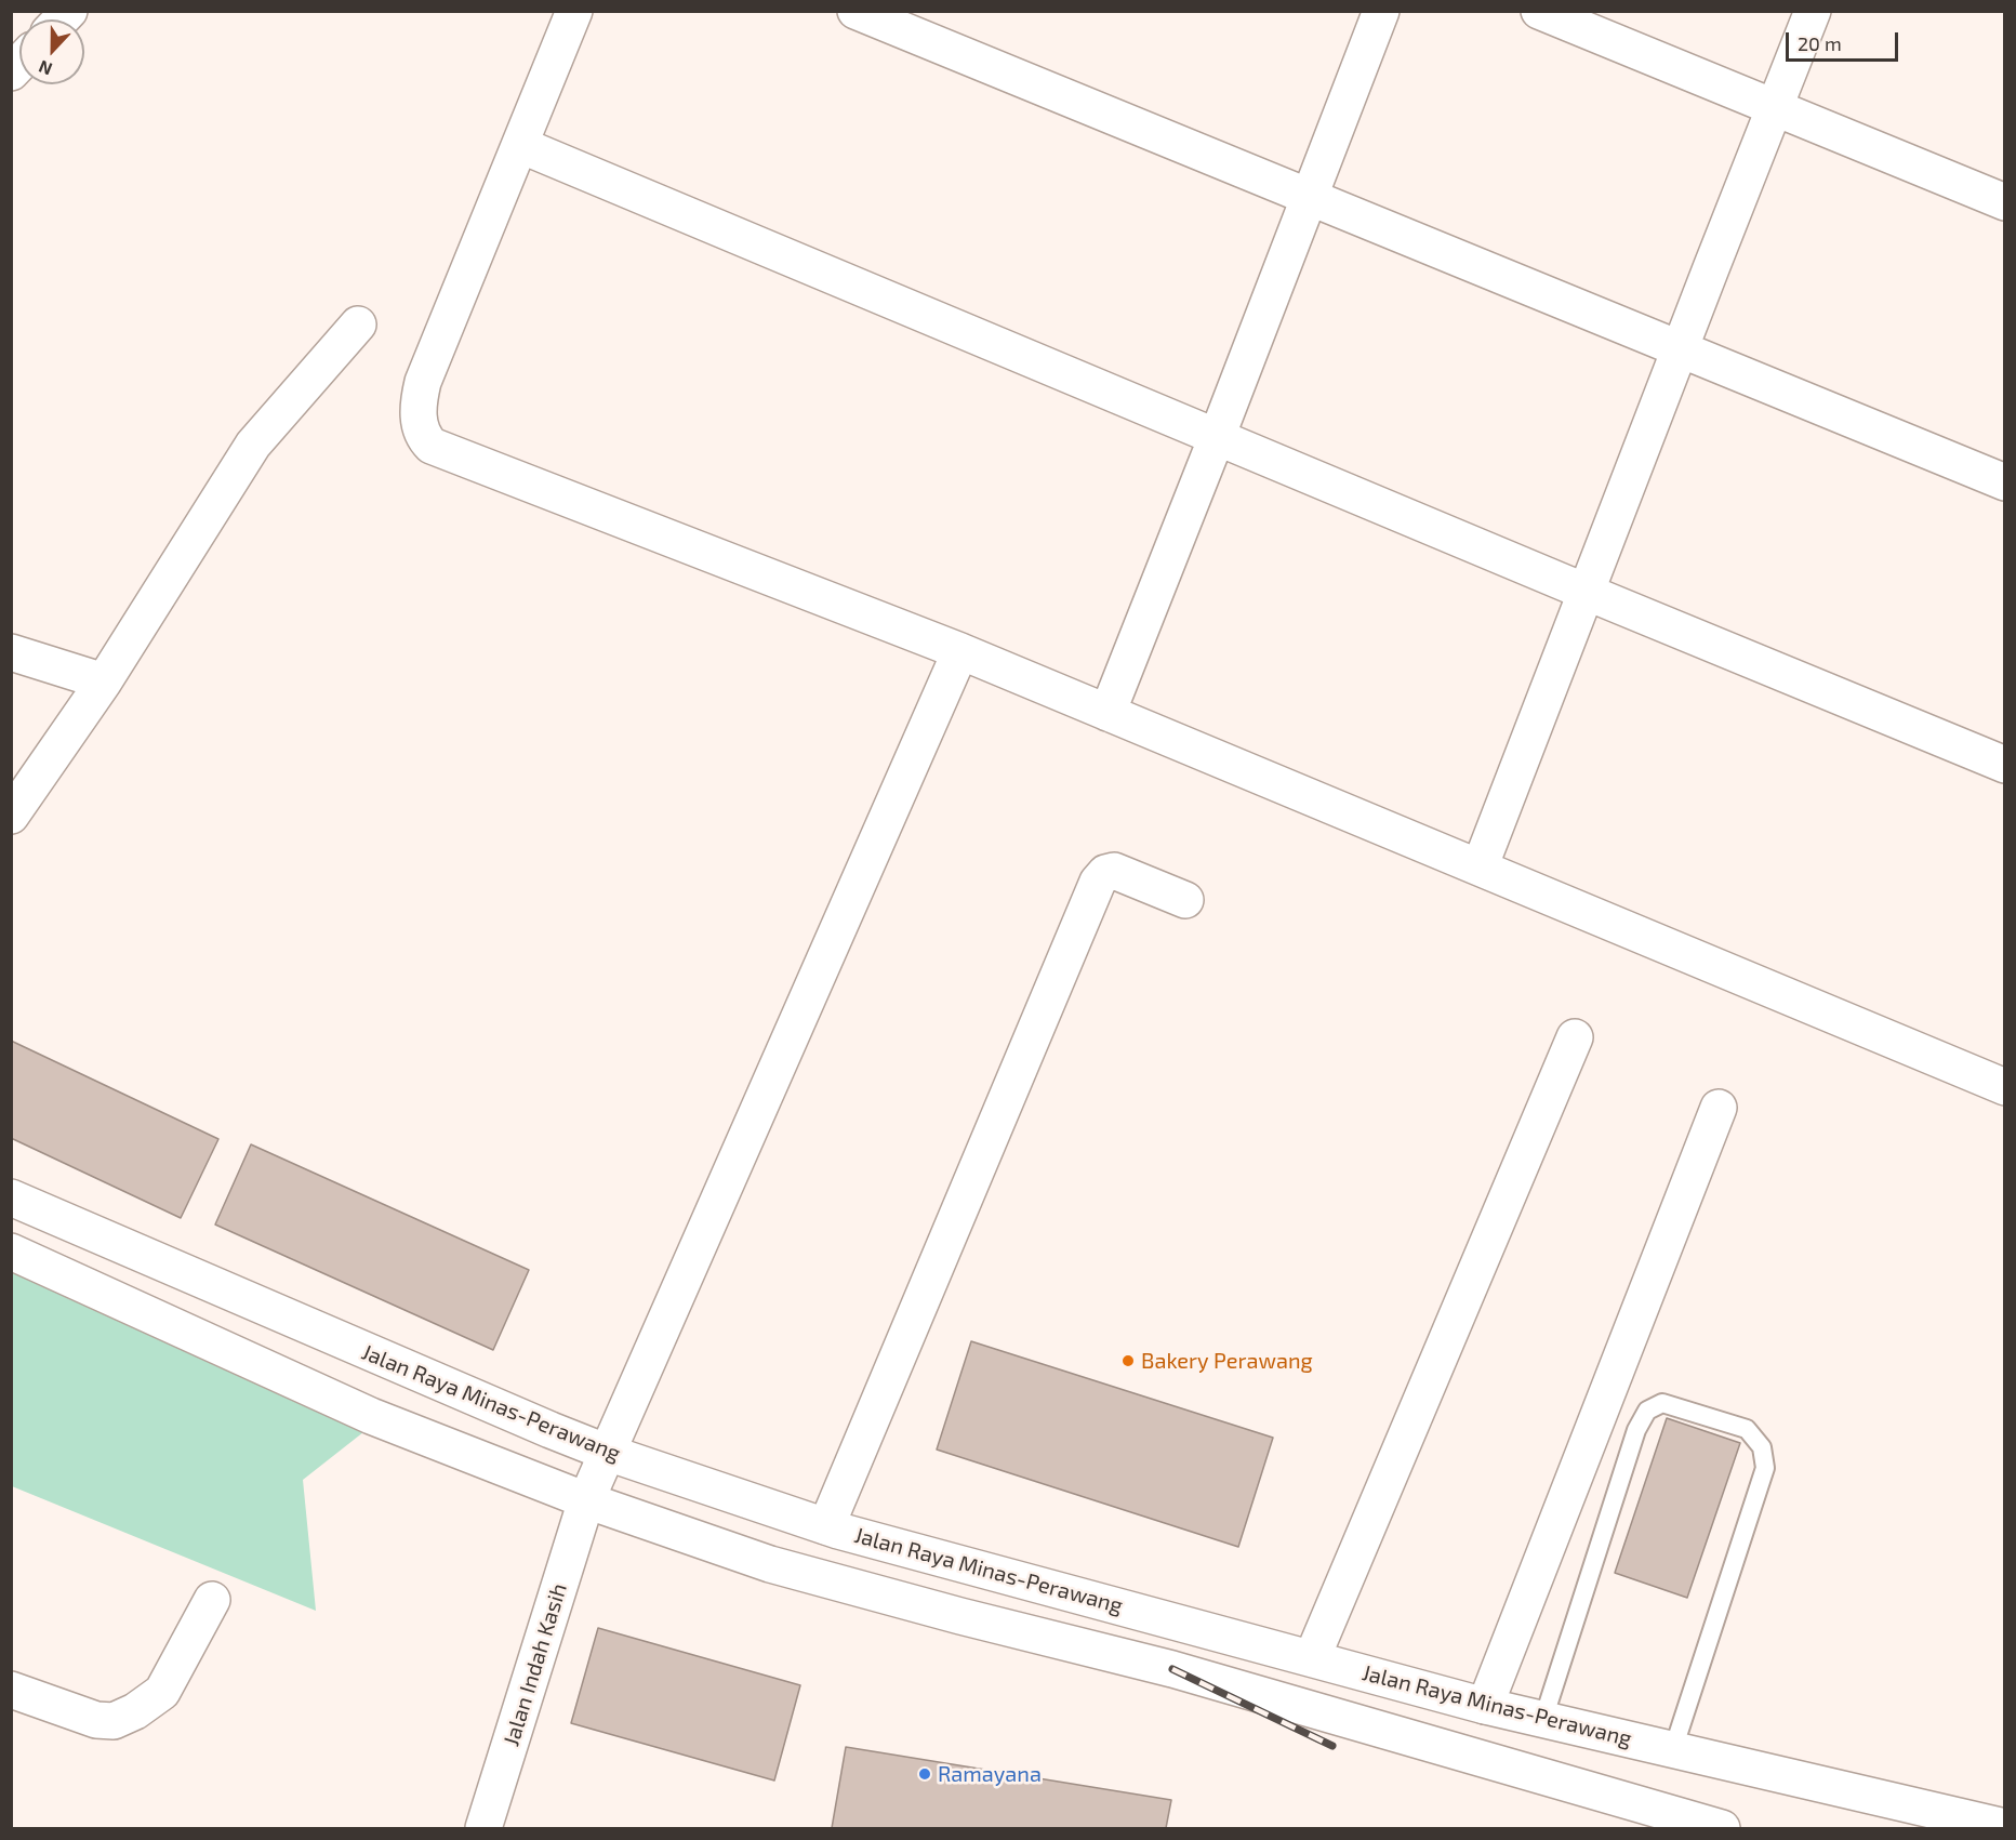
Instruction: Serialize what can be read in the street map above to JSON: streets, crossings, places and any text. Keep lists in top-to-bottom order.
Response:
{
  "streets": {
    "street": ["Jalan Raya Minas-Perawang", "Jalan Indah Kasih"]
  },
  "crossings": [
    ["Jalan Raya Minas-Perawang", "Jalan Indah Kasih"]
  ],
  "places": ["Bakery Perawang", "Ramayana"],
  "scale_bar": "20 m",
  "north": "bottom"
}
